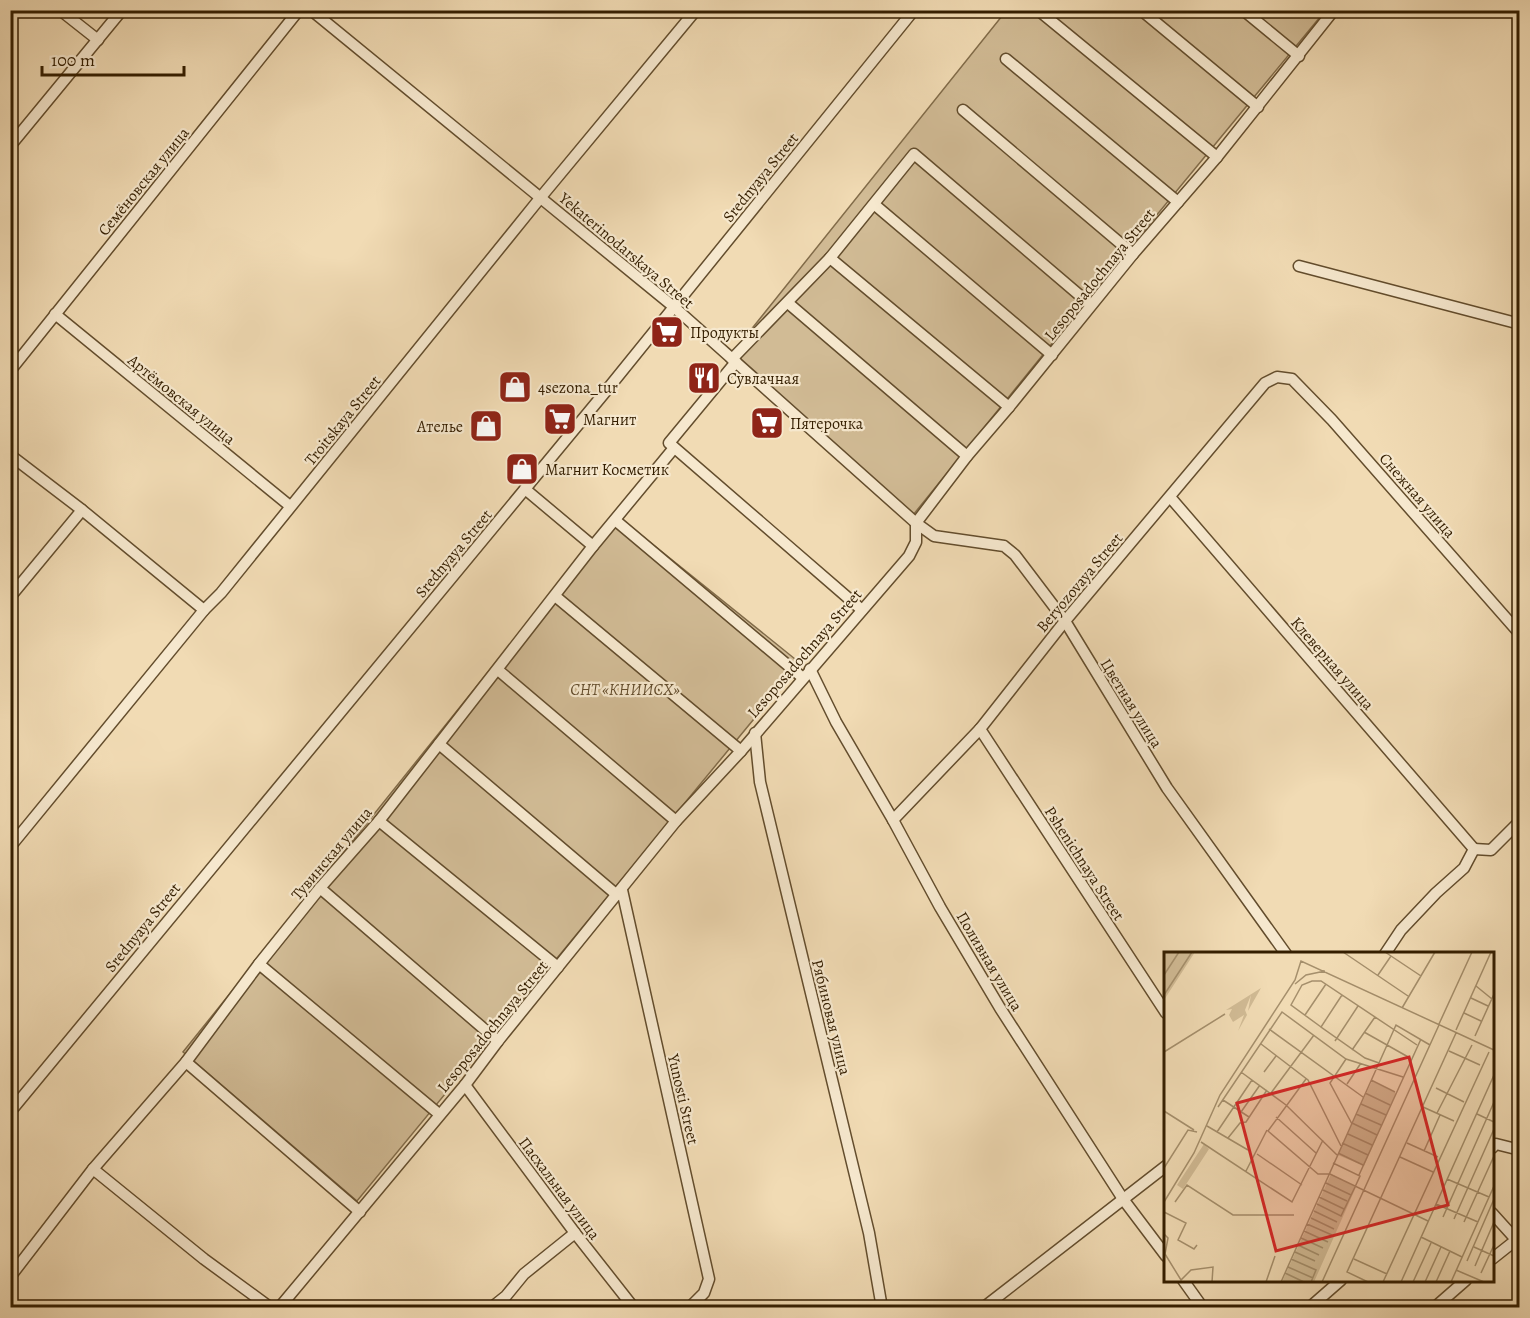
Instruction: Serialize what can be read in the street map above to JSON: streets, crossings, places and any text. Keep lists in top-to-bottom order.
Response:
{
  "streets": {
    "street": [
      "Srednyaya Street",
      "Семёновская улица",
      "Yekaterinodarskaya Street",
      "Lesoposadochnaya Street",
      "Артёмовская улица",
      "Troitskaya Street",
      "Снежная улица",
      "Beryozovaya Street",
      "Клеверная улица",
      "Цветная улица",
      "Тувинская улица",
      "Pshenichnaya Street",
      "Поливная улица",
      "Рябиновая улица",
      "Yunosti Street",
      "Пасхальная улица"
    ]
  },
  "crossings": [
    ["Srednyaya Street", "Yekaterinodarskaya Street"],
    ["Семёновская улица", "Артёмовская улица"],
    ["Yekaterinodarskaya Street", "Lesoposadochnaya Street"],
    ["Yekaterinodarskaya Street", "Troitskaya Street"],
    ["Yekaterinodarskaya Street", "Цветная улица"],
    ["Yekaterinodarskaya Street", "Тувинская улица"],
    ["Lesoposadochnaya Street", "Цветная улица"],
    ["Lesoposadochnaya Street", "Тувинская улица"],
    ["Lesoposadochnaya Street", "Поливная улица"],
    ["Lesoposadochnaya Street", "Рябиновая улица"],
    ["Lesoposadochnaya Street", "Yunosti Street"],
    ["Lesoposadochnaya Street", "Пасхальная улица"],
    ["Артёмовская улица", "Troitskaya Street"],
    ["Снежная улица", "Beryozovaya Street"],
    ["Beryozovaya Street", "Клеверная улица"],
    ["Beryozovaya Street", "Цветная улица"],
    ["Beryozovaya Street", "Pshenichnaya Street"],
    ["Beryozovaya Street", "Поливная улица"]
  ],
  "parks": ["СНТ «КНИИСХ»"],
  "places": {
    "supermarket": ["Продукты", "Магнит", "Пятерочка"],
    "restaurant": ["Сувлачная"],
    "shop": ["4sezona_tur", "Ателье", "Магнит Косметик"]
  },
  "scale_bar": "100 m"
}
